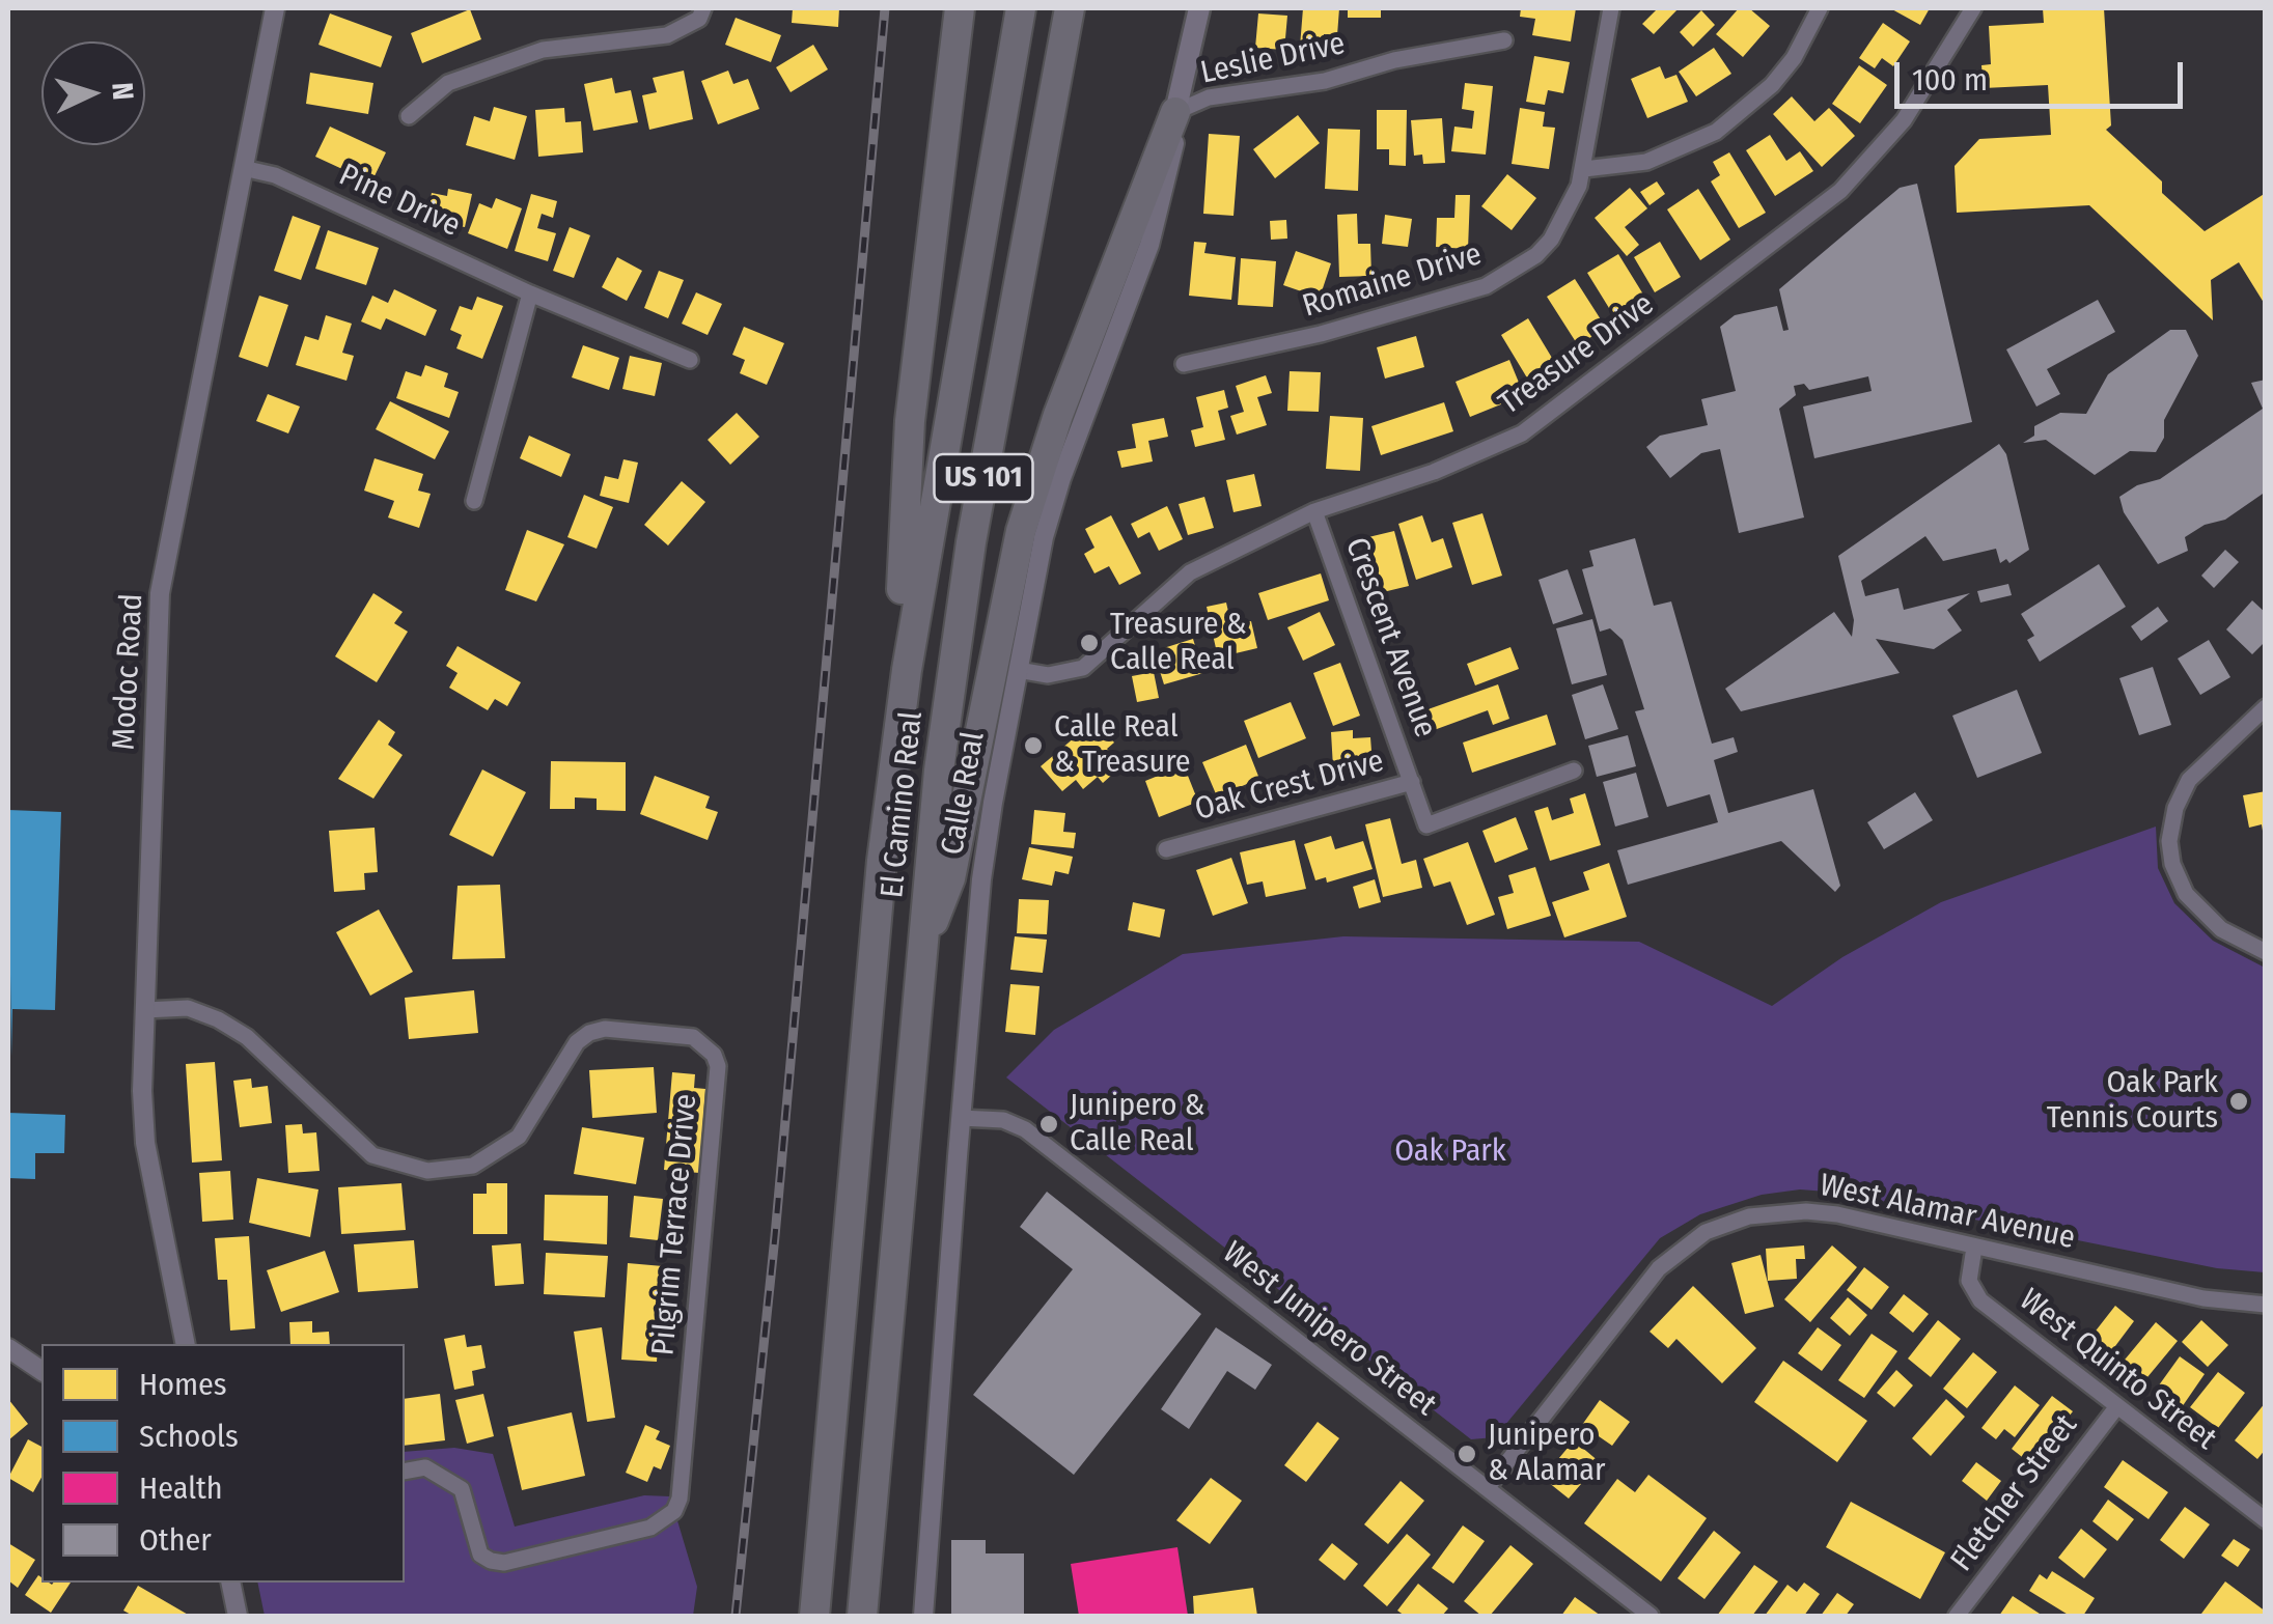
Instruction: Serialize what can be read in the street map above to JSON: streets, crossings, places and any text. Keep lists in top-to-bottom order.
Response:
{
  "streets": {
    "highway": ["US 101", "El Camino Real"],
    "main road": ["Calle Real"],
    "street": [
      "Leslie Drive",
      "Pine Drive",
      "Romaine Drive",
      "Treasure Drive",
      "Crescent Avenue",
      "Modoc Road",
      "Oak Crest Drive",
      "West Alamar Avenue",
      "Pilgrim Terrace Drive",
      "West Junipero Street",
      "West Quinto Street",
      "Fletcher Street"
    ]
  },
  "crossings": [
    ["Leslie Drive", "Calle Real"],
    ["Pine Drive", "Modoc Road"],
    ["Treasure Drive", "Crescent Avenue"],
    ["Treasure Drive", "Calle Real"],
    ["Crescent Avenue", "Oak Crest Drive"],
    ["Modoc Road", "Pilgrim Terrace Drive"],
    ["Calle Real", "West Junipero Street"],
    ["West Alamar Avenue", "West Junipero Street"],
    ["West Alamar Avenue", "West Quinto Street"],
    ["West Quinto Street", "Fletcher Street"]
  ],
  "parks": ["Oak Park"],
  "places": [
    "Treasure & Calle Real",
    "Calle Real & Treasure",
    "Oak Park Tennis Courts",
    "Junipero & Calle Real",
    "Junipero & Alamar"
  ],
  "legend": [
    "Homes",
    "Schools",
    "Health",
    "Other"
  ],
  "scale_bar": "100 m",
  "north": "right"
}
